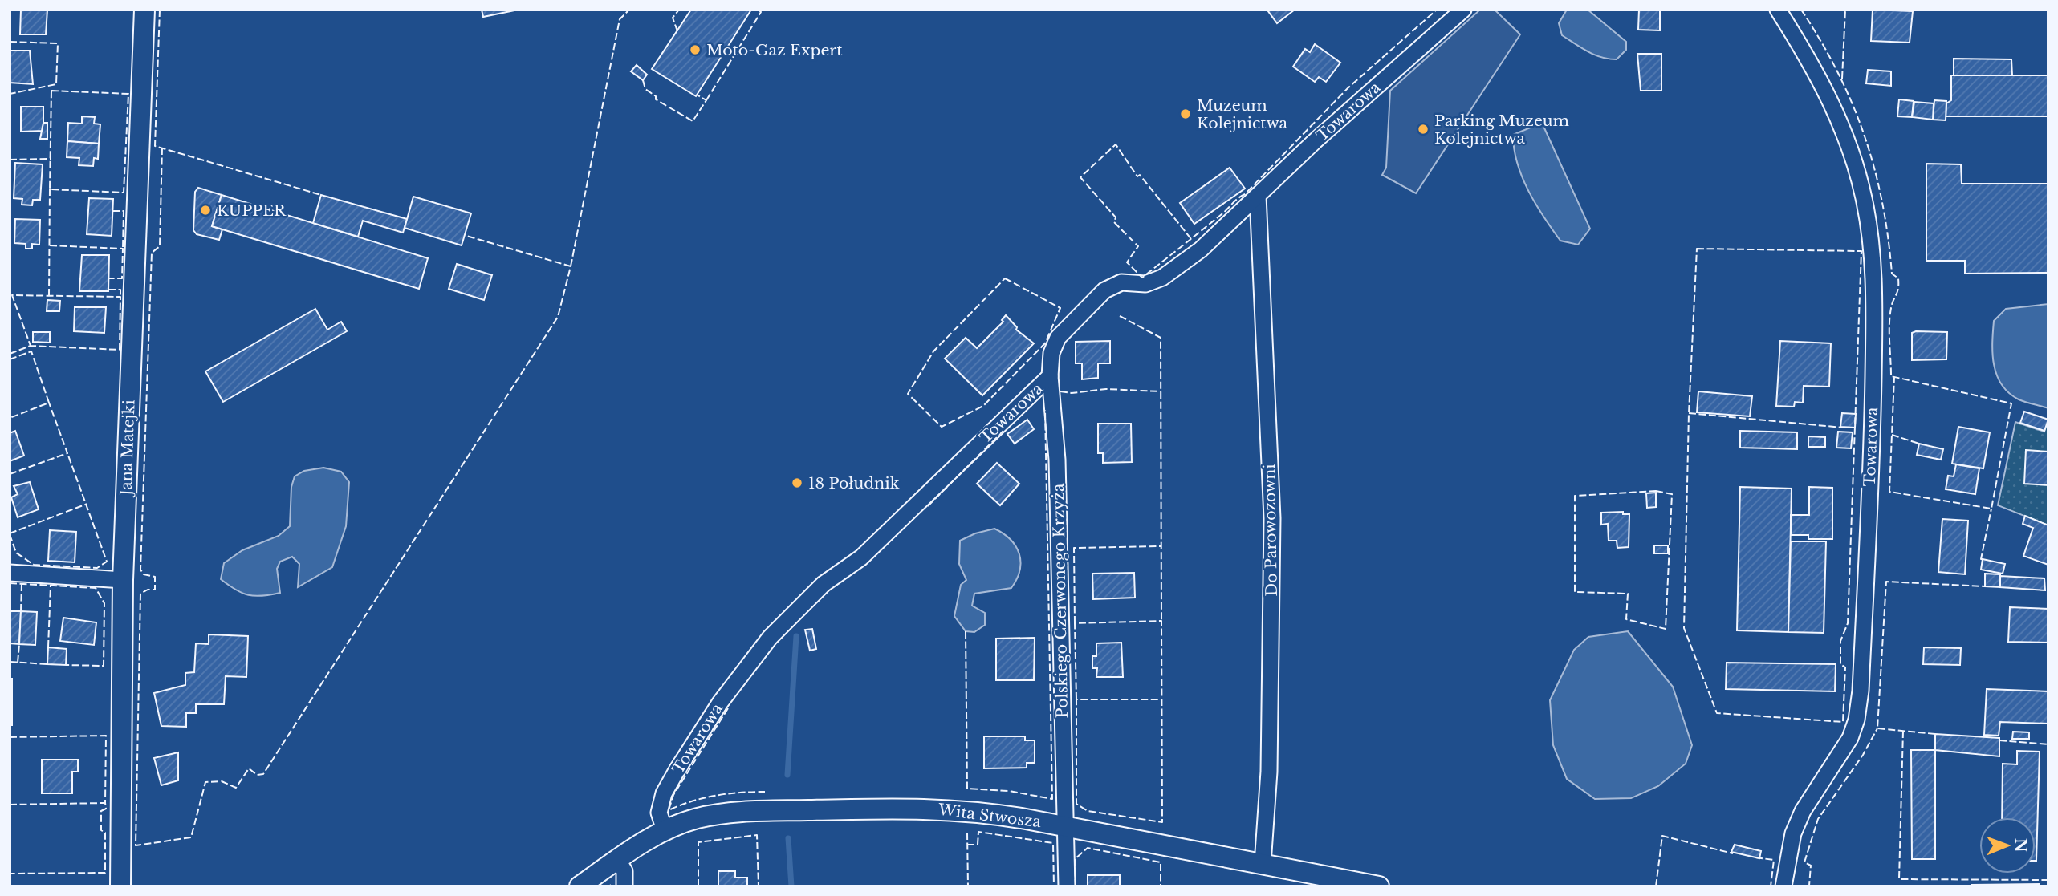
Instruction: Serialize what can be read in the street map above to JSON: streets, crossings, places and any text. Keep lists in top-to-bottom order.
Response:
{
  "streets": {
    "street": [
      "Towarowa",
      "Jana Matejki",
      "Do Parowozowni",
      "Polskiego Czerwonego Krzyża",
      "Wita Stwosza"
    ]
  },
  "crossings": [
    ["Towarowa", "Do Parowozowni"],
    ["Towarowa", "Polskiego Czerwonego Krzyża"],
    ["Towarowa", "Wita Stwosza"],
    ["Do Parowozowni", "Wita Stwosza"],
    ["Polskiego Czerwonego Krzyża", "Wita Stwosza"]
  ],
  "places": [
    "Moto-Gaz Expert",
    "Muzeum Kolejnictwa",
    "Parking Muzeum Kolejnictwa",
    "KUPPER",
    "18 Południk"
  ],
  "north": "right"
}
